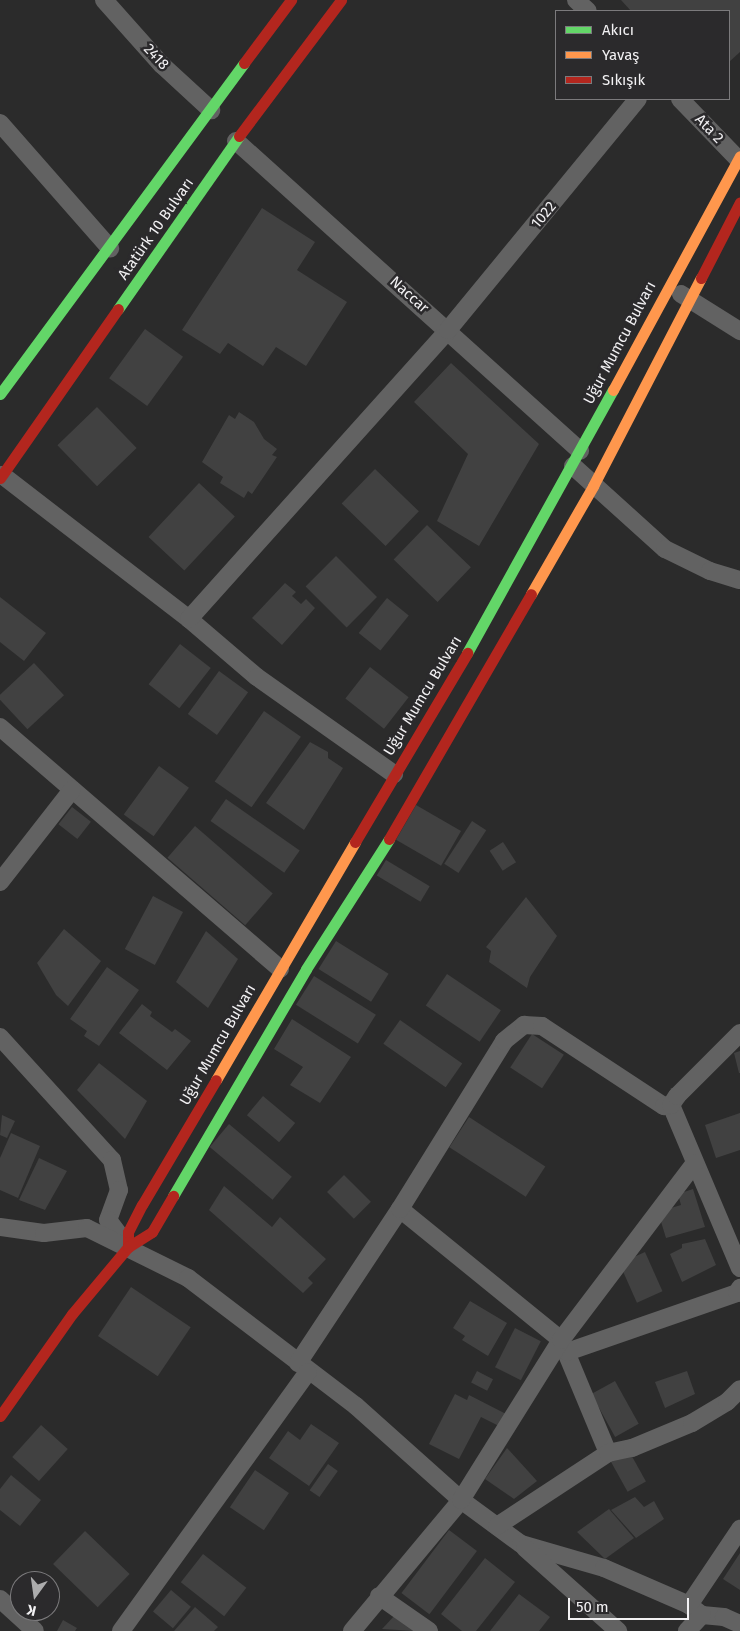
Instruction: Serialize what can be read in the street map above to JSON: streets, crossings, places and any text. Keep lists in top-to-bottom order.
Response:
{
  "streets": {
    "main road": ["Atatürk 10 Bulvarı", "Uğur Mumcu Bulvarı"],
    "street": [
      "2418",
      "Ata 2",
      "1022",
      "Naccar"
    ]
  },
  "crossings": [
    ["2418", "Atatürk 10 Bulvarı"],
    ["Ata 2", "Uğur Mumcu Bulvarı"],
    ["1022", "Naccar"],
    ["Atatürk 10 Bulvarı", "Naccar"],
    ["Naccar", "Uğur Mumcu Bulvarı"]
  ],
  "legend": ["Akıcı", "Yavaş", "Sıkışık"],
  "scale_bar": "50 m",
  "north": "bottom"
}
